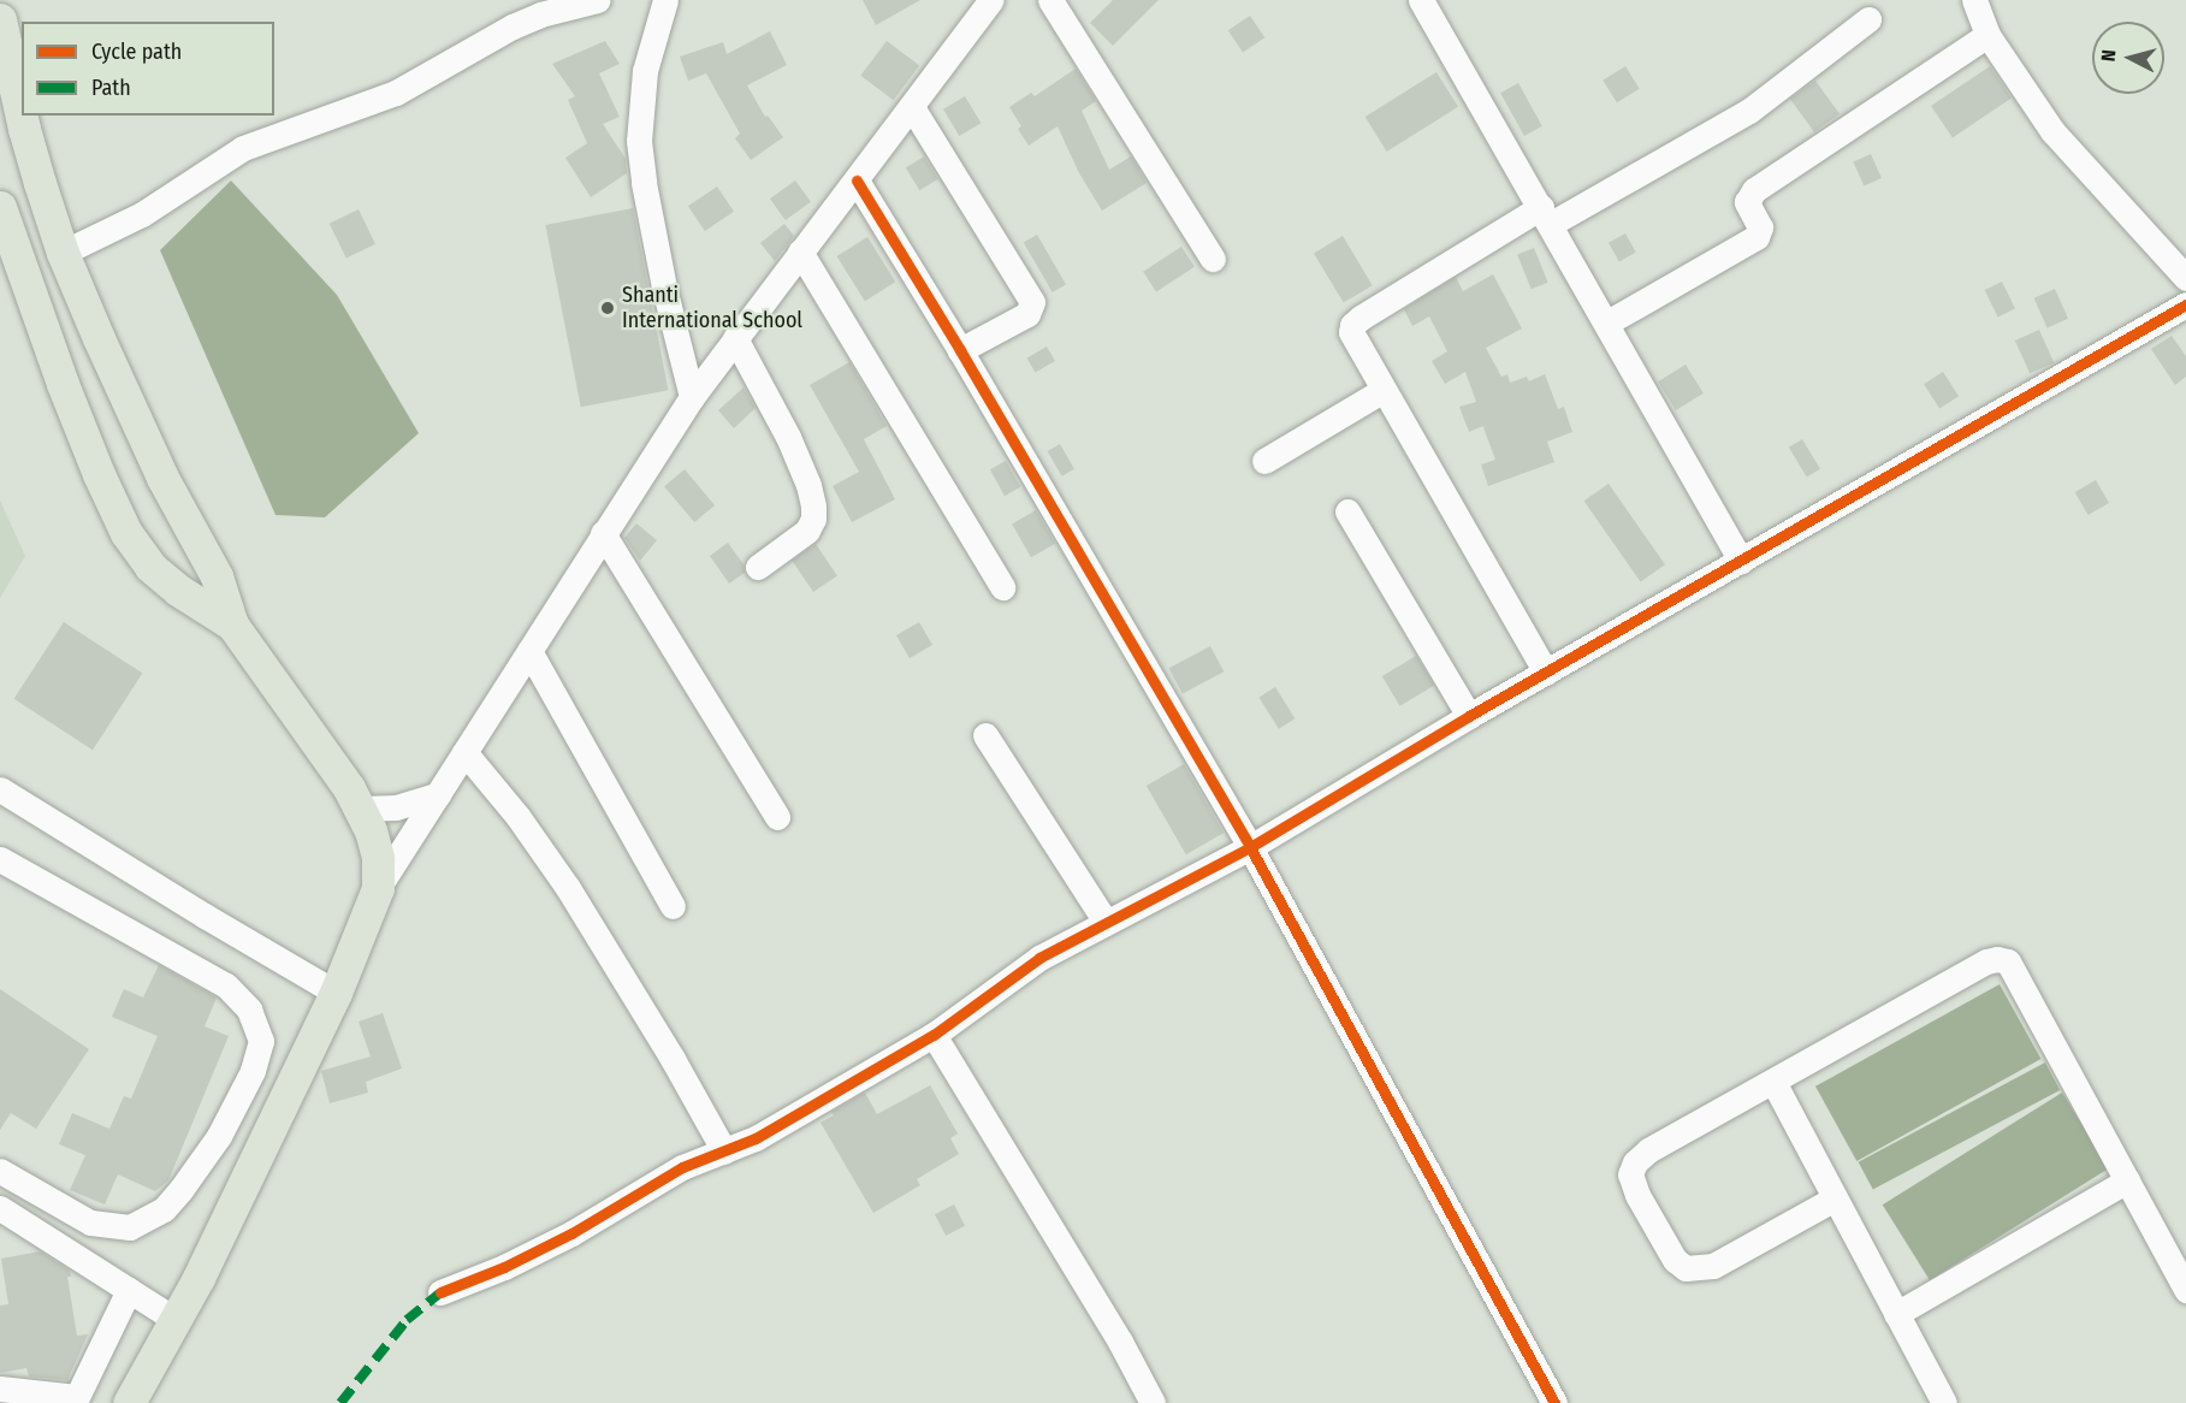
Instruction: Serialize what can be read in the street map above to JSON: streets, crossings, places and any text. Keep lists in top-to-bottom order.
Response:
{
  "places": ["Shanti International School"],
  "legend": ["Cycle path", "Path"],
  "north": "left"
}
